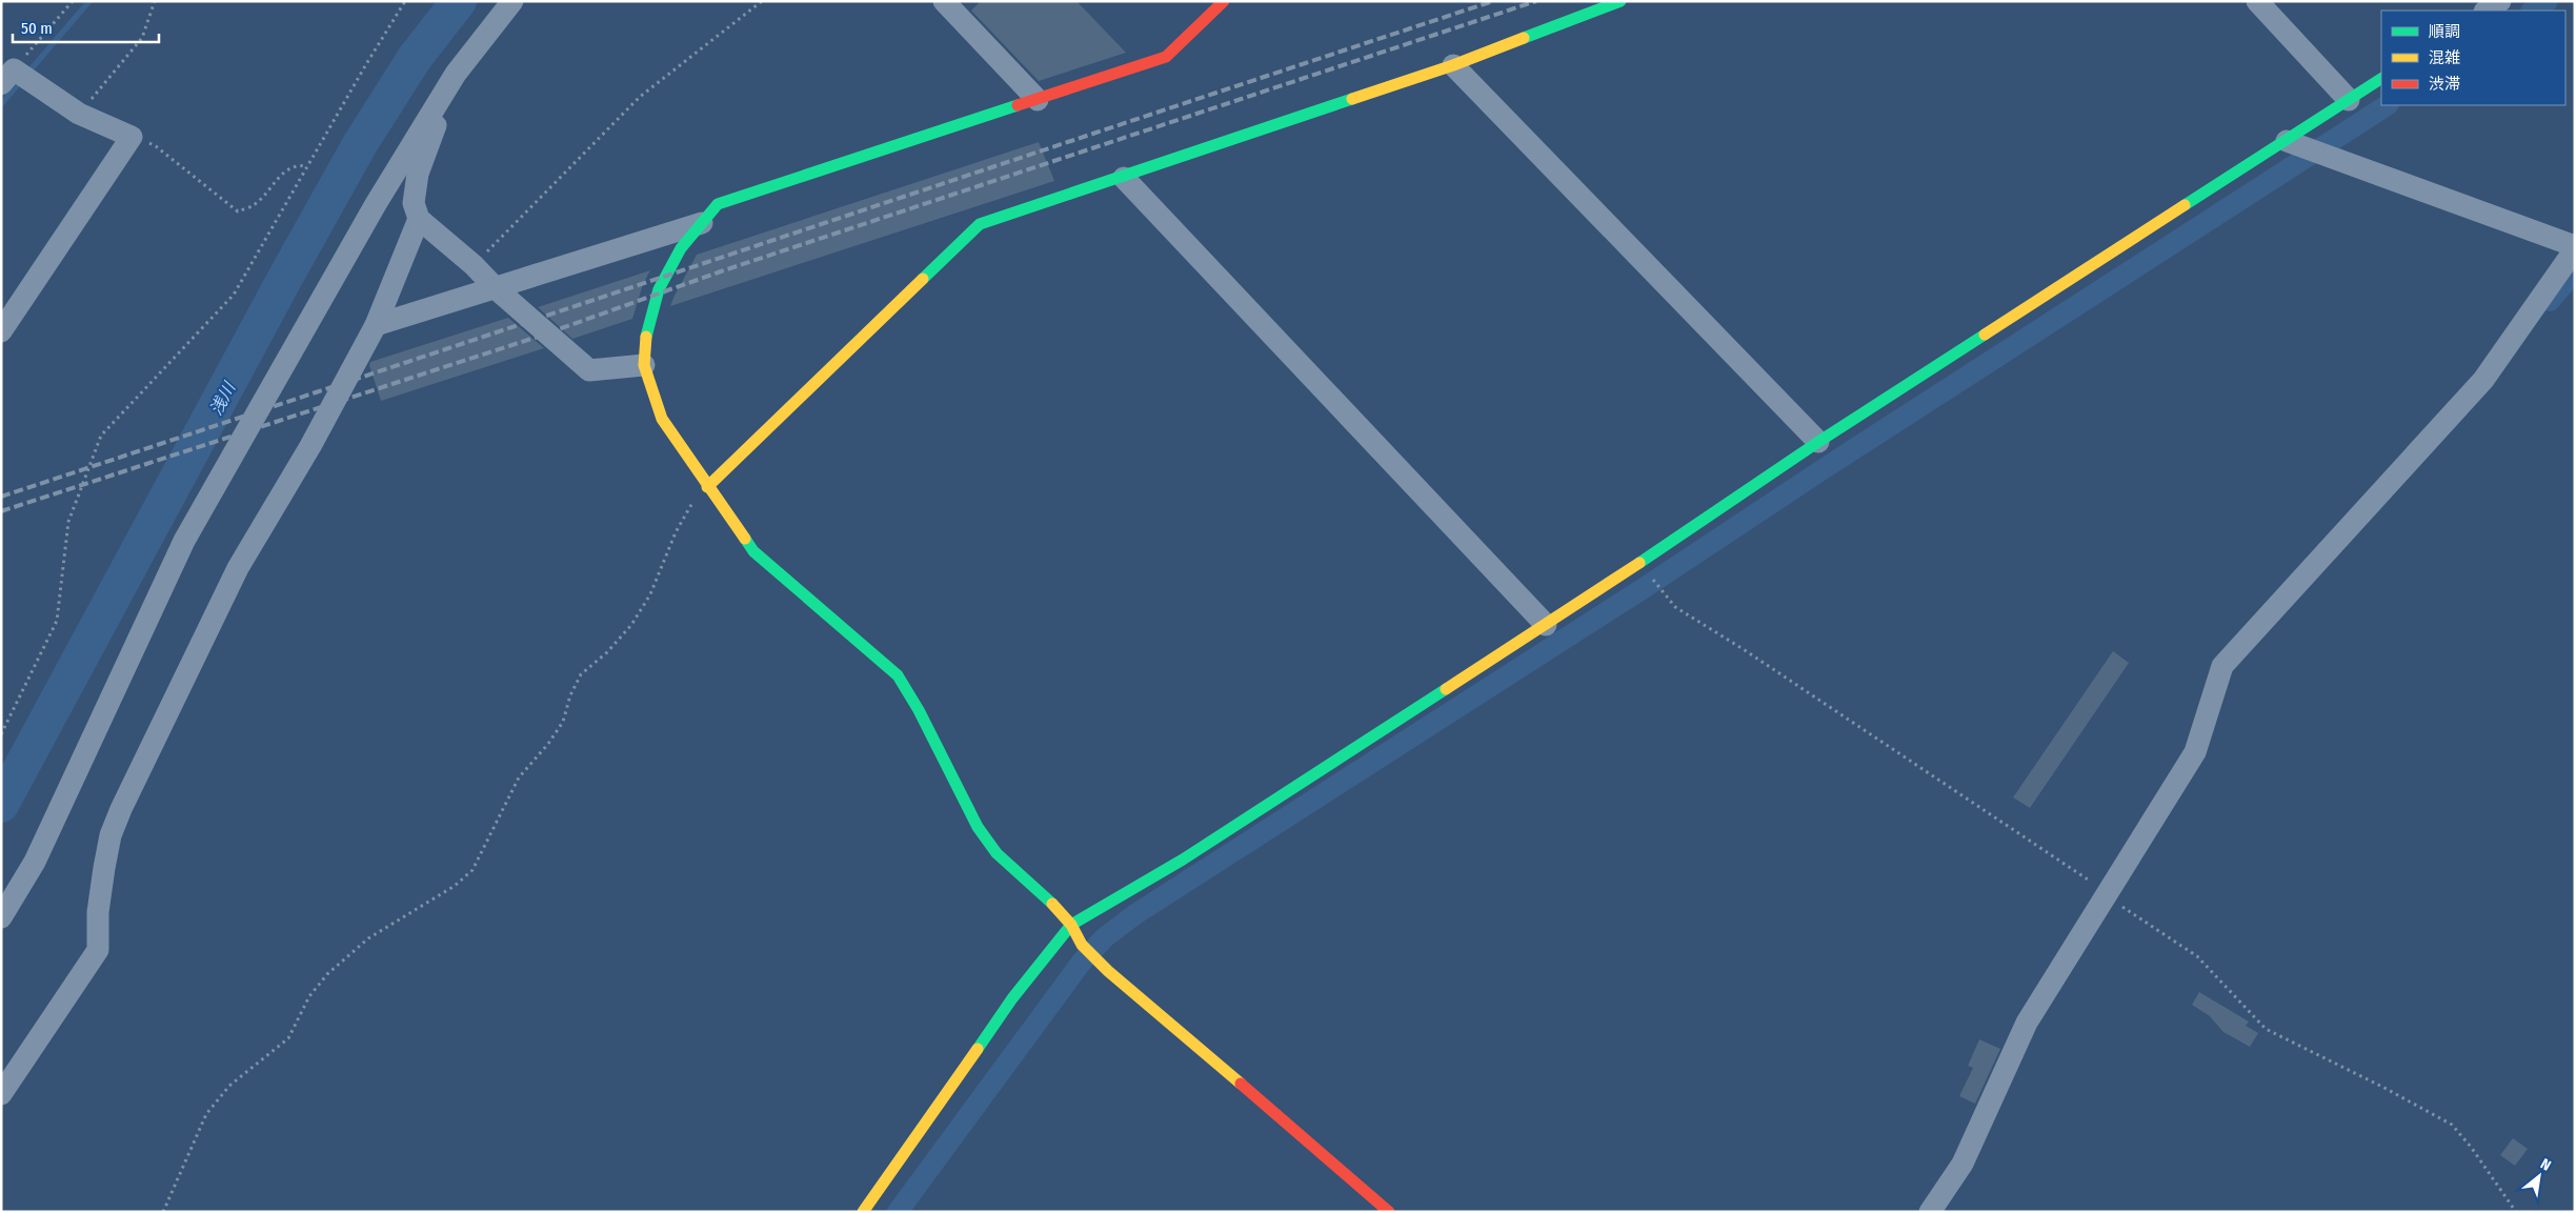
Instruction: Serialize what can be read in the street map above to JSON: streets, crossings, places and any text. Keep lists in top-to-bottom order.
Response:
{
  "water": ["浅川"],
  "legend": ["順調", "混雑", "渋滞"],
  "scale_bar": "50 m",
  "north": "top right"
}
